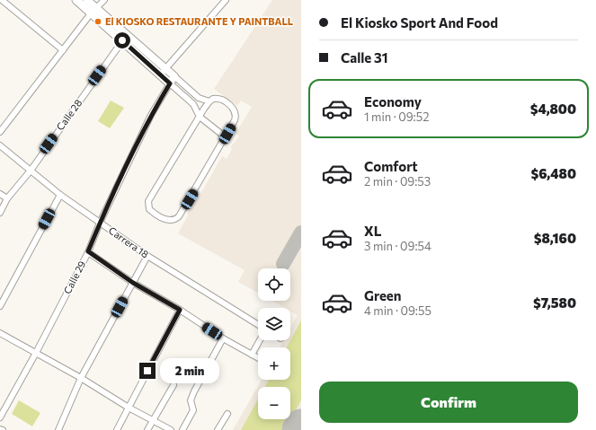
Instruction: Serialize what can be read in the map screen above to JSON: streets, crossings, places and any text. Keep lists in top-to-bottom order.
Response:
{
  "streets": {
    "street": ["Calle 28", "Carrera 18", "Calle 29"]
  },
  "crossings": [
    ["Calle 28", "Carrera 18"],
    ["Carrera 18", "Calle 29"]
  ],
  "places": ["El KIOSKO RESTAURANTE Y PAINTBALL"],
  "page": {
    "banner": ["El Kiosko Sport And Food", "Calle 31"],
    "list": [
      {
        "name": "Economy",
        "note": "1 min · 09:52",
        "value": "$4,800"
      },
      {
        "name": "Comfort",
        "note": "2 min · 09:53",
        "value": "$6,480"
      },
      {
        "name": "XL",
        "note": "3 min · 09:54",
        "value": "$8,160"
      },
      {
        "name": "Green",
        "note": "4 min · 09:55",
        "value": "$7,580"
      }
    ],
    "map_buttons": ["+", "−"],
    "bubble": "2 min",
    "buttons": "Confirm"
  }
}
